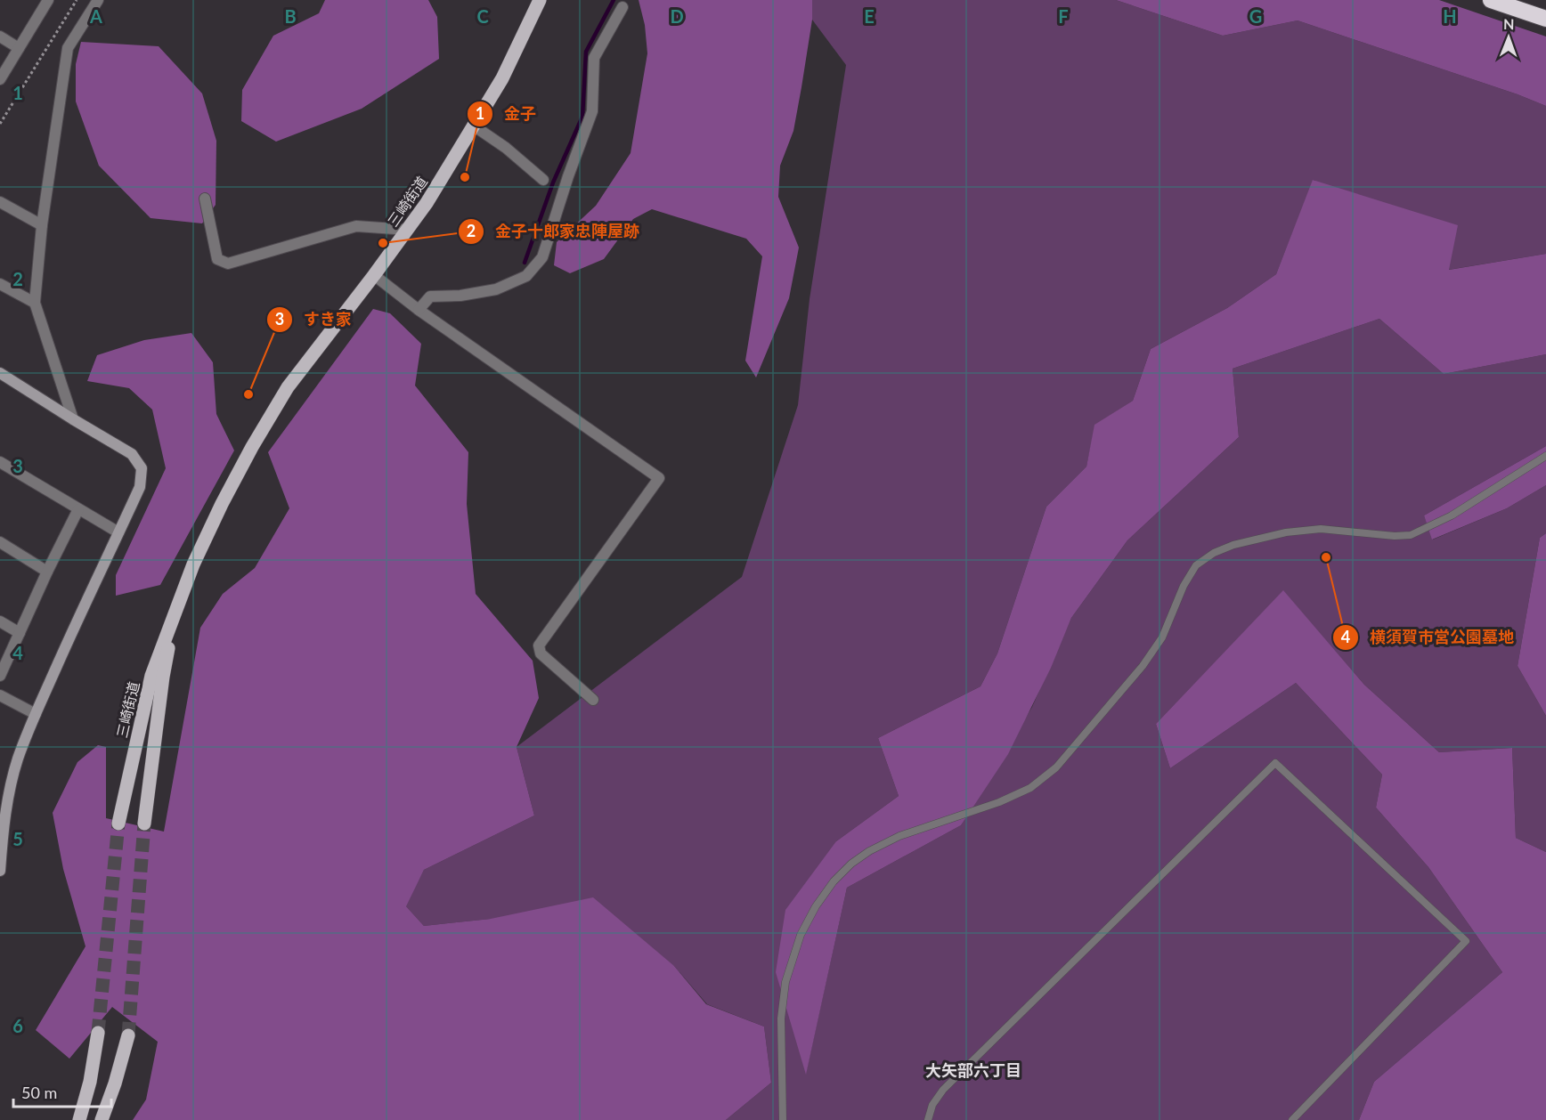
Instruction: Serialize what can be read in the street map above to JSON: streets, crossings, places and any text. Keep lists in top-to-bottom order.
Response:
{
  "streets": {
    "main road": ["三崎街道"]
  },
  "districts": ["大矢部六丁目"],
  "places": [
    "金子",
    "金子十郎家忠陣屋跡",
    "すき家",
    "横須賀市営公園墓地"
  ],
  "scale_bar": "50 m",
  "north": "top",
  "grid": {
    "columns": [
      "A",
      "B",
      "C",
      "D",
      "E",
      "F",
      "G",
      "H"
    ],
    "rows": [
      "1",
      "2",
      "3",
      "4",
      "5",
      "6"
    ]
  }
}
